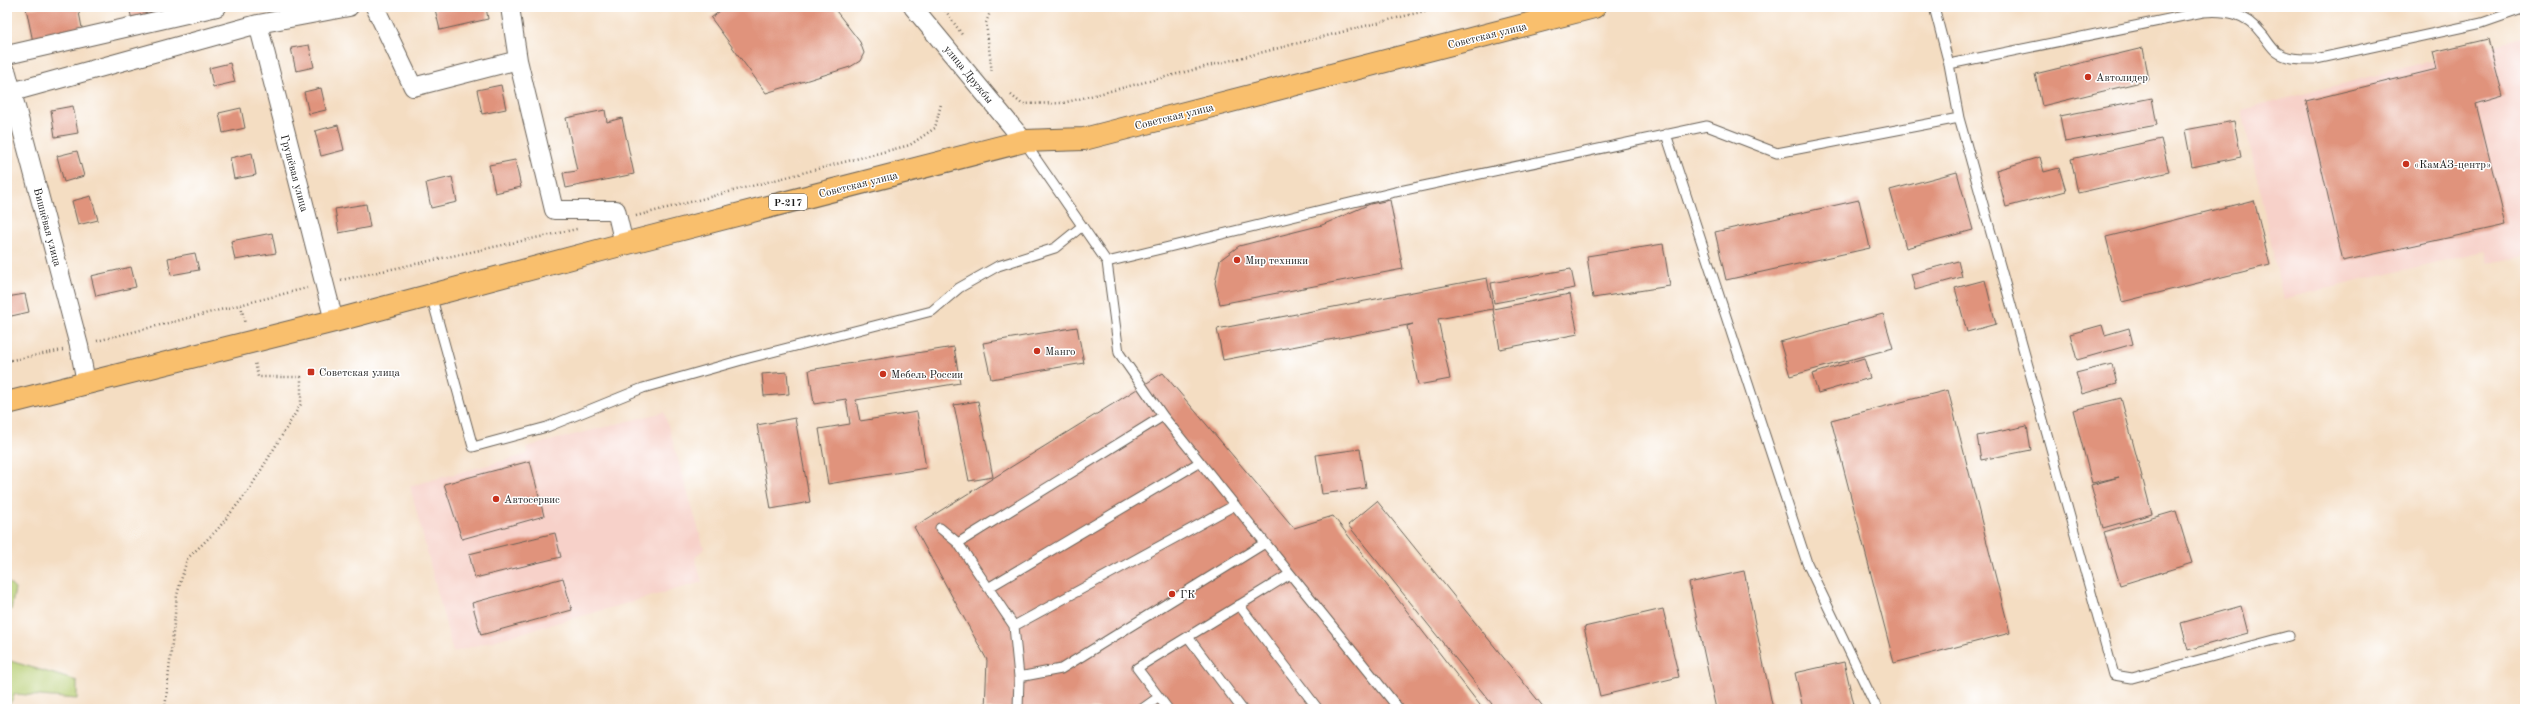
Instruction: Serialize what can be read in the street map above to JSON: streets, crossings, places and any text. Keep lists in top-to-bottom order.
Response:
{
  "streets": {
    "highway": ["Советская улица", "Р-217"],
    "street": ["улица Дружбы", "Грушёвая улица", "Вишнёвая улица"]
  },
  "crossings": [
    ["Советская улица", "улица Дружбы"],
    ["Советская улица", "Грушёвая улица"],
    ["Советская улица", "Вишнёвая улица"]
  ],
  "places": {
    "other": [
      "Автолидер",
      "«КамАЗ-центр»",
      "Мир техники",
      "Манго",
      "Мебель России",
      "Автосервис",
      "ГК"
    ],
    "transit": ["Советская улица"]
  }
}
